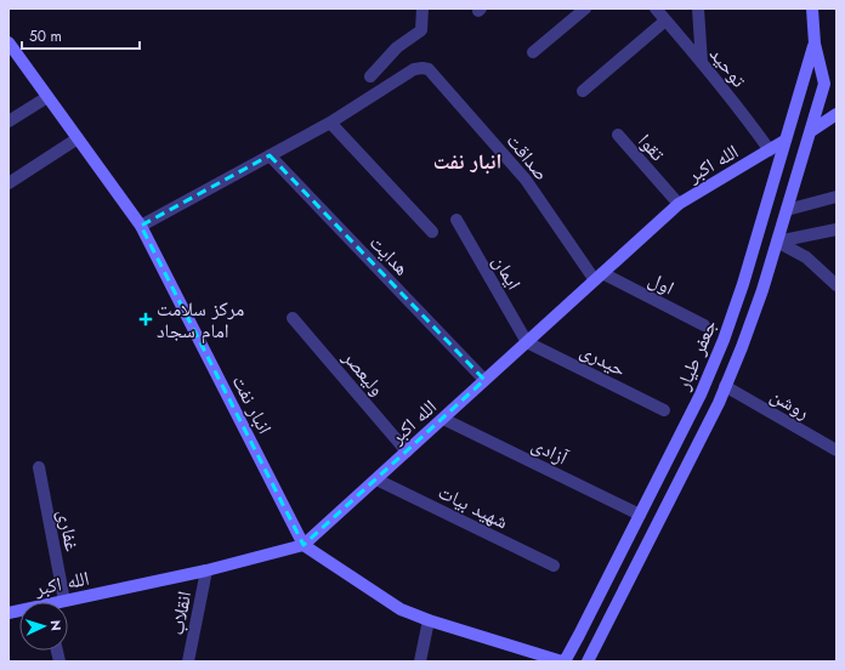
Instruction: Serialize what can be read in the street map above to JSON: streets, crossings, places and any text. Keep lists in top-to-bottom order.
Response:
{
  "streets": {
    "street": [
      "توحید",
      "تقوا",
      "صداقت",
      "الله اکبر",
      "هدایت",
      "ایمان",
      "اول",
      "جعفر طیار",
      "حیدری",
      "ولیعصر",
      "روشن",
      "انبار نفت",
      "آزادی",
      "شهید بیات",
      "غفاری",
      "انقلاب"
    ]
  },
  "crossings": [
    ["توحید", "الله اکبر"],
    ["تقوا", "الله اکبر"],
    ["صداقت", "الله اکبر"],
    ["صداقت", "اول"],
    ["الله اکبر", "هدایت"],
    ["الله اکبر", "ایمان"],
    ["الله اکبر", "اول"],
    ["الله اکبر", "جعفر طیار"],
    ["الله اکبر", "حیدری"],
    ["الله اکبر", "ولیعصر"],
    ["الله اکبر", "انبار نفت"],
    ["الله اکبر", "آزادی"],
    ["الله اکبر", "شهید بیات"],
    ["الله اکبر", "غفاری"],
    ["الله اکبر", "انقلاب"],
    ["ایمان", "حیدری"],
    ["جعفر طیار", "روشن"],
    ["جعفر طیار", "آزادی"]
  ],
  "districts": ["انبار نفت"],
  "places": {
    "health": ["مرکز سلامت امام سجاد"]
  },
  "scale_bar": "50 m",
  "north": "right"
}
